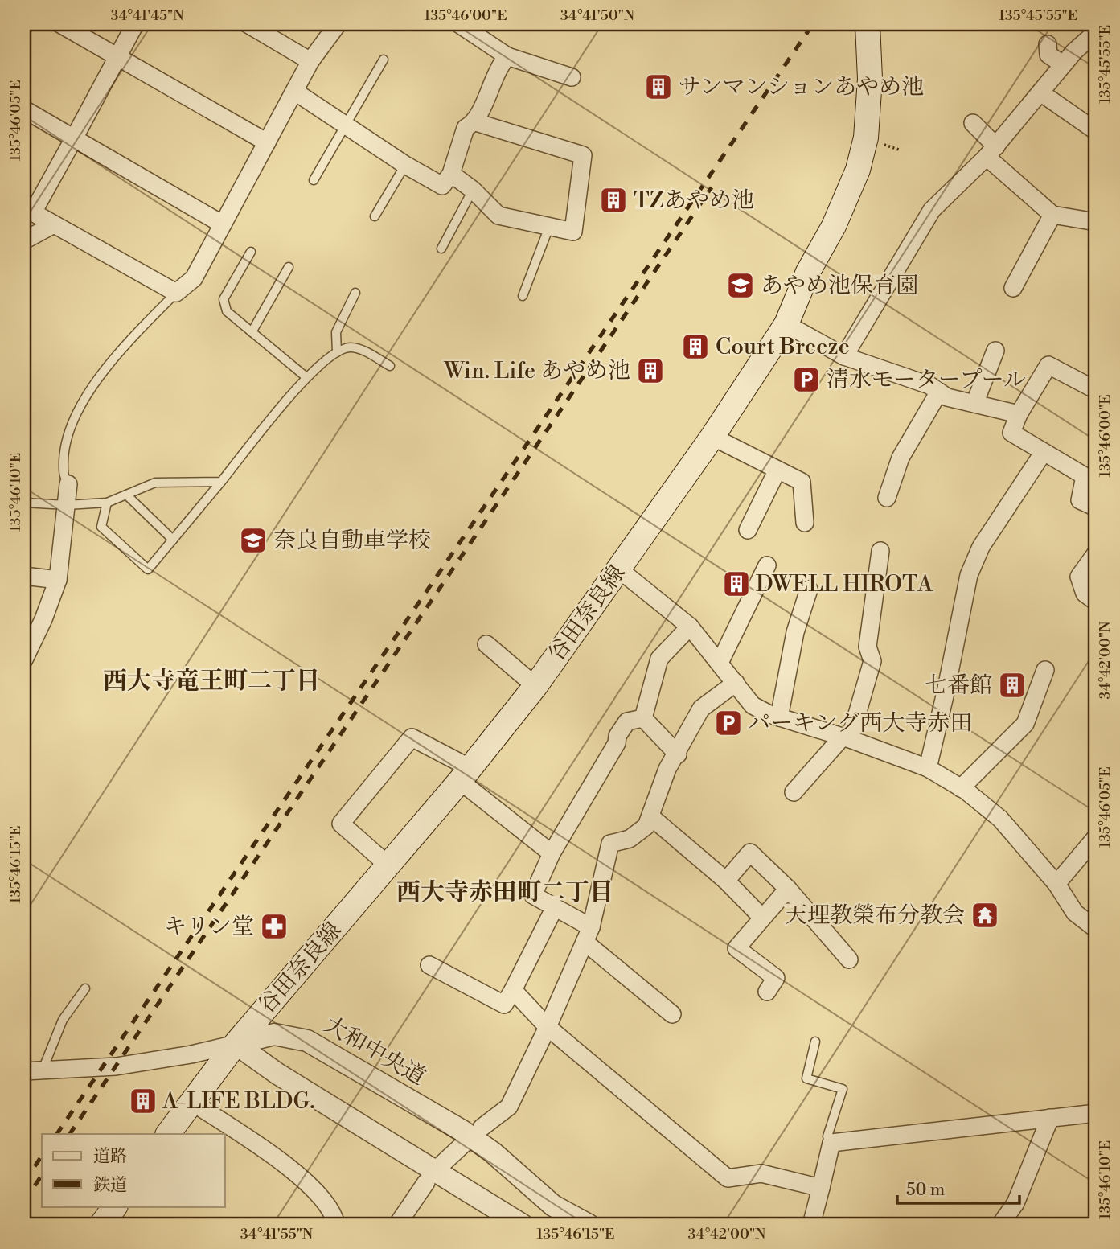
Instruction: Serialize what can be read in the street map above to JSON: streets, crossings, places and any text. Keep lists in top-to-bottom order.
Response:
{
  "streets": {
    "main road": ["谷田奈良線"],
    "street": ["大和中央道"]
  },
  "crossings": [
    ["谷田奈良線", "大和中央道"]
  ],
  "districts": ["西大寺竜王町二丁目", "西大寺赤田町二丁目"],
  "places": {
    "building": [
      "サンマンションあやめ池",
      "TZあやめ池",
      "Court Breeze",
      "Win. Life あやめ池",
      "DWELL HIROTA",
      "七番館",
      "A-LIFE BLDG."
    ],
    "school or university": ["あやめ池保育園", "奈良自動車学校"],
    "parking": ["清水モータープール", "パーキング西大寺赤田"],
    "temple": ["天理教榮布分教会"],
    "pharmacy": ["キリン堂"]
  },
  "legend": ["道路", "鉄道"],
  "scale_bar": "50 m",
  "coordinates": [
    "34°41'45\"N",
    "135°46'00\"E",
    "34°41'50\"N",
    "135°45'55\"E",
    "135°46'05\"E",
    "135°46'10\"E",
    "34°42'00\"N",
    "135°46'15\"E",
    "34°41'55\"N"
  ]
}
